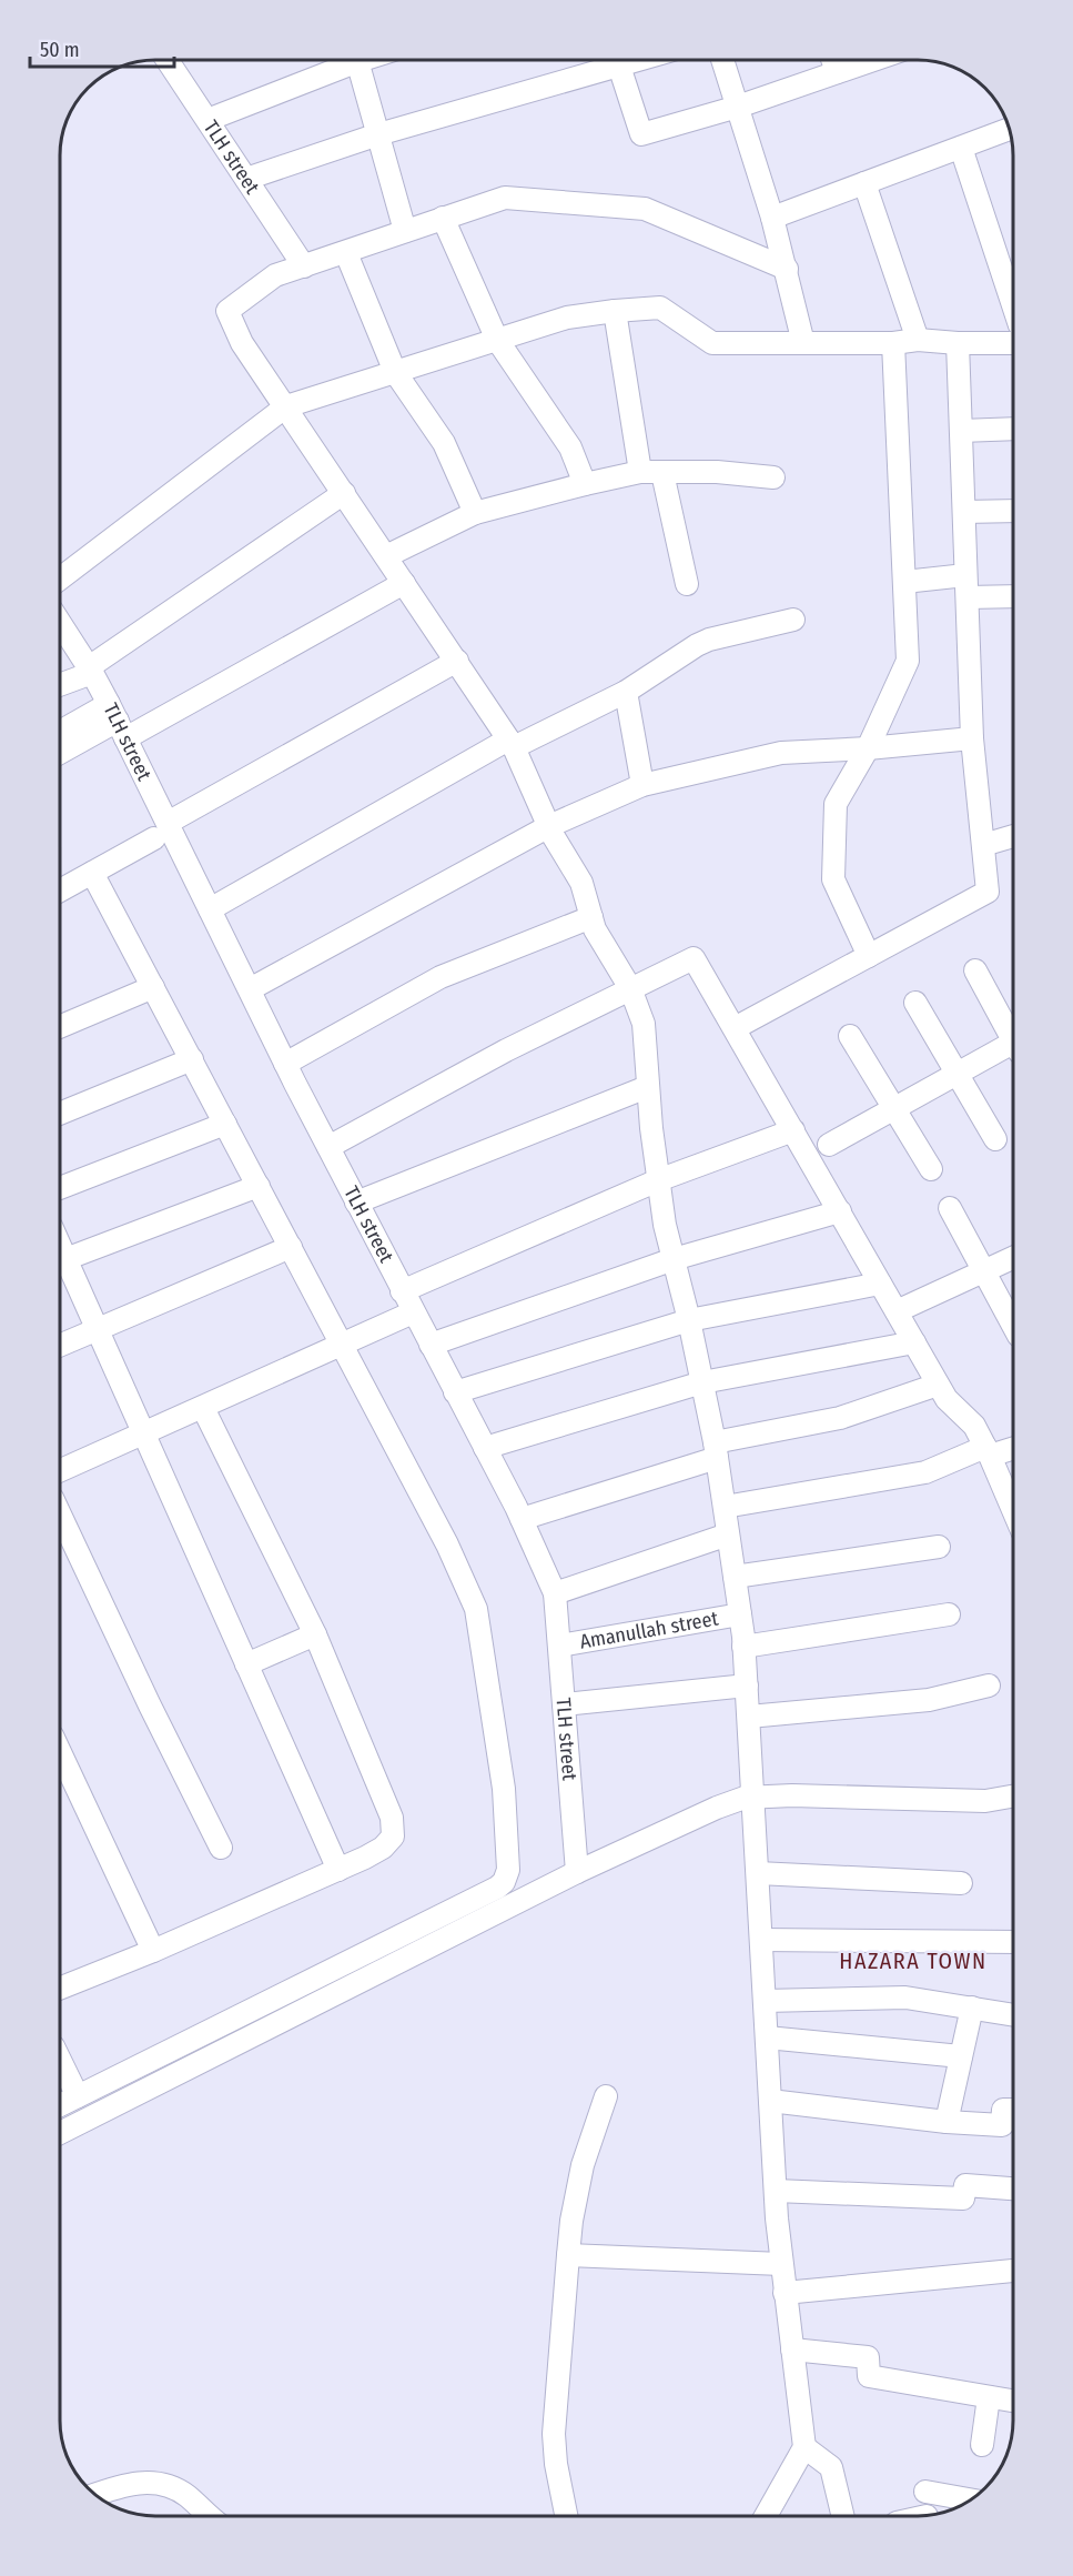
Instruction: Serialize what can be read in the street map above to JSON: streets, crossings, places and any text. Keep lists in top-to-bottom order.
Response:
{
  "streets": {
    "street": ["TLH street", "Amanullah street"]
  },
  "crossings": [
    ["TLH street", "Amanullah street"]
  ],
  "districts": ["HAZARA TOWN"],
  "scale_bar": "50 m"
}
